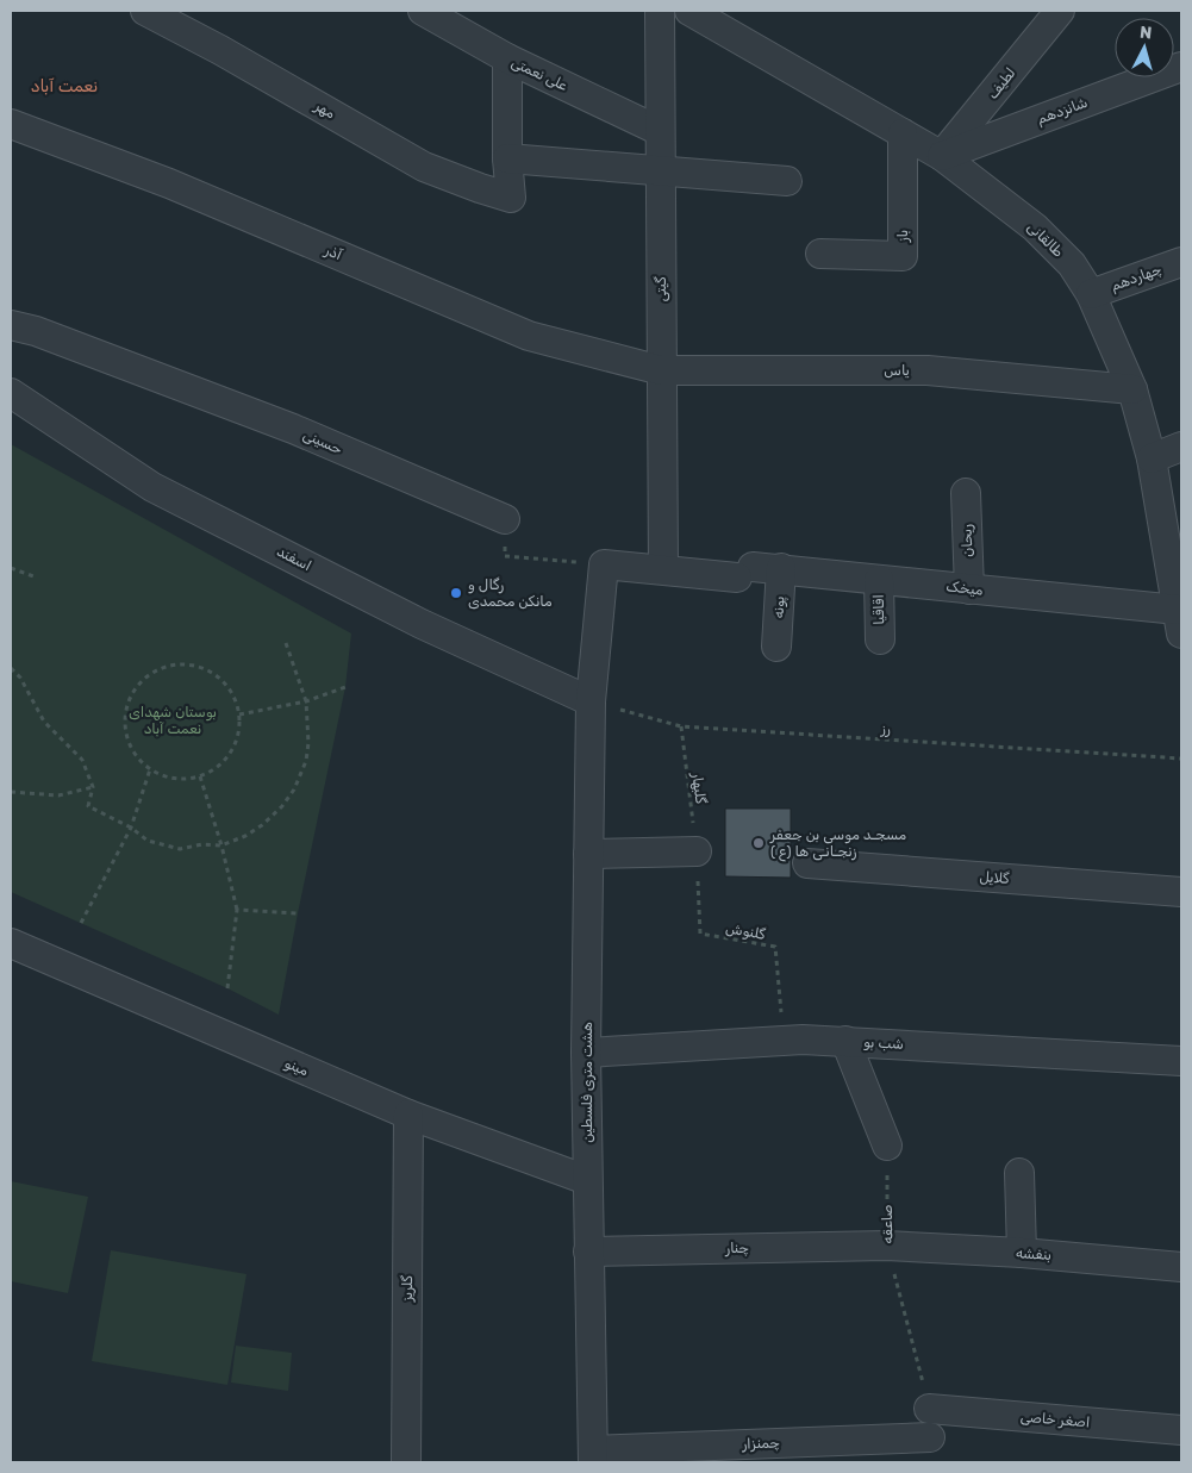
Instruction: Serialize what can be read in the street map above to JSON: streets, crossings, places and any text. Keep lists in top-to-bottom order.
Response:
{
  "streets": {
    "street": [
      "علی نعمتی",
      "لطیف",
      "مهر",
      "شانزدهم",
      "باز",
      "طالقانی",
      "آذر",
      "چهاردهم",
      "گیتی",
      "یاس",
      "حسینی",
      "ریحان",
      "اسفند",
      "میخک",
      "پونه",
      "اقاقیا",
      "گلایل",
      "شب بو",
      "مینو",
      "هشت متری فلسطین",
      "چنار",
      "بنفشه",
      "گلریز",
      "اصغر خاصی",
      "چمنزار"
    ],
    "path": [
      "رز",
      "گلبهار",
      "گلنوش",
      "صاعقه"
    ]
  },
  "crossings": [
    ["علی نعمتی", "گیتی"],
    ["لطیف", "شانزدهم"],
    ["لطیف", "طالقانی"],
    ["شانزدهم", "طالقانی"],
    ["باز", "طالقانی"],
    ["طالقانی", "چهاردهم"],
    ["طالقانی", "یاس"],
    ["طالقانی", "میخک"],
    ["آذر", "گیتی"],
    ["آذر", "یاس"],
    ["گیتی", "یاس"],
    ["گیتی", "میخک"],
    ["ریحان", "میخک"],
    ["اسفند", "رز"],
    ["اسفند", "هشت متری فلسطین"],
    ["میخک", "پونه"],
    ["میخک", "اقاقیا"],
    ["میخک", "هشت متری فلسطین"],
    ["رز", "گلبهار"],
    ["رز", "هشت متری فلسطین"],
    ["گلبهار", "گلنوش"],
    ["گلنوش", "شب بو"],
    ["شب بو", "هشت متری فلسطین"],
    ["مینو", "هشت متری فلسطین"],
    ["مینو", "گلریز"],
    ["هشت متری فلسطین", "چنار"],
    ["هشت متری فلسطین", "چمنزار"],
    ["صاعقه", "چنار"],
    ["صاعقه", "بنفشه"],
    ["صاعقه", "اصغر خاصی"],
    ["چنار", "بنفشه"]
  ],
  "districts": ["نعمت آباد"],
  "parks": ["بوستان شهدای نعمت آباد"],
  "places": ["رگال و مانکن محمدی", "مسجـد موسی بن جعفر ( ع) زنجـانـی ها"],
  "north": "top"
}
